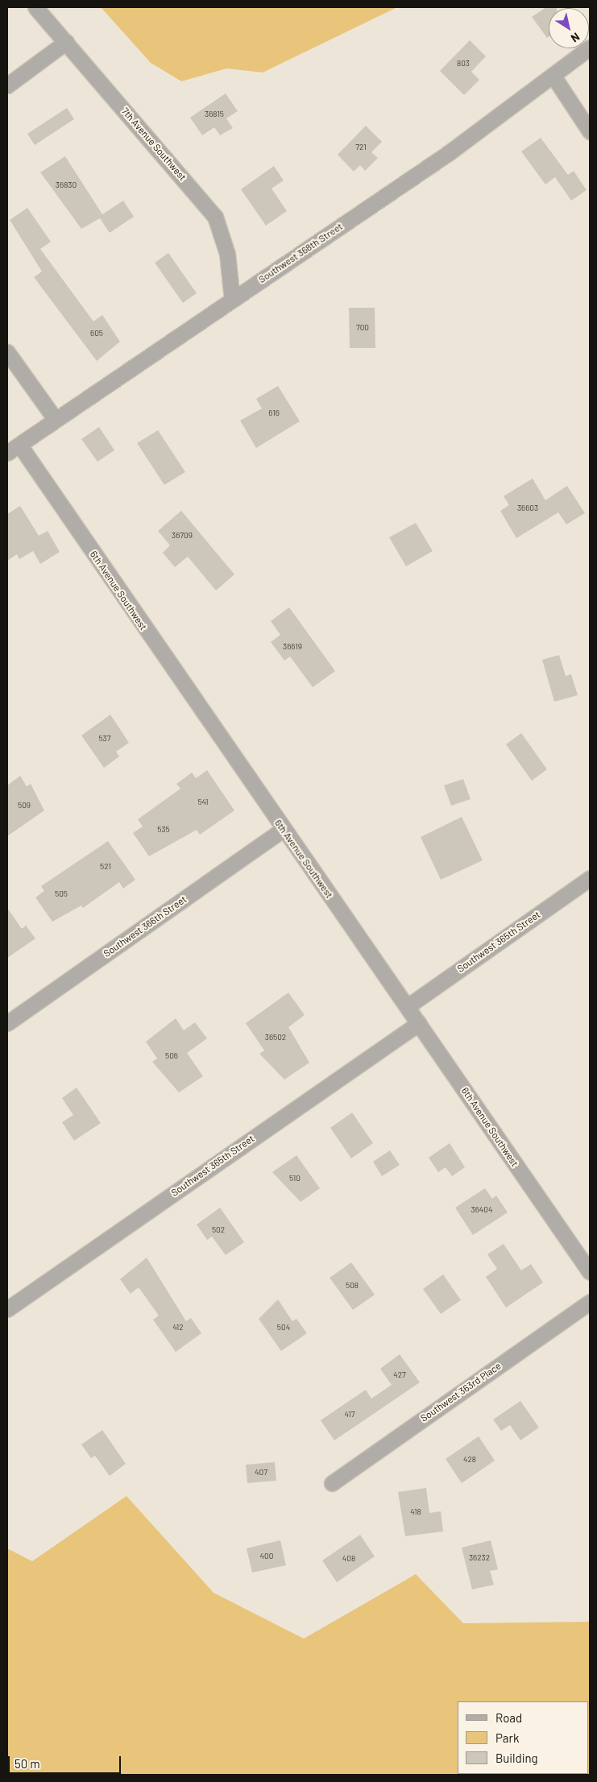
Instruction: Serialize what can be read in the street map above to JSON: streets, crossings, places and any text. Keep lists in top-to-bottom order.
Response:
{
  "streets": {
    "street": [
      "7th Avenue Southwest",
      "Southwest 368th Street",
      "6th Avenue Southwest",
      "Southwest 366th Street",
      "Southwest 365th Street",
      "Southwest 363rd Place"
    ]
  },
  "crossings": [
    ["7th Avenue Southwest", "Southwest 368th Street"],
    ["Southwest 368th Street", "6th Avenue Southwest"],
    ["6th Avenue Southwest", "Southwest 366th Street"],
    ["6th Avenue Southwest", "Southwest 365th Street"]
  ],
  "house_numbers": [
    "803",
    "36815",
    "721",
    "36830",
    "700",
    "605",
    "616",
    "36603",
    "36709",
    "36619",
    "537",
    "541",
    "509",
    "535",
    "521",
    "505",
    "36502",
    "506",
    "510",
    "36404",
    "502",
    "508",
    "412",
    "504",
    "427",
    "417",
    "428",
    "407",
    "418",
    "400",
    "36232",
    "408"
  ],
  "legend": ["Road", "Park", "Building"],
  "scale_bar": "50 m",
  "north": "bottom right"
}
